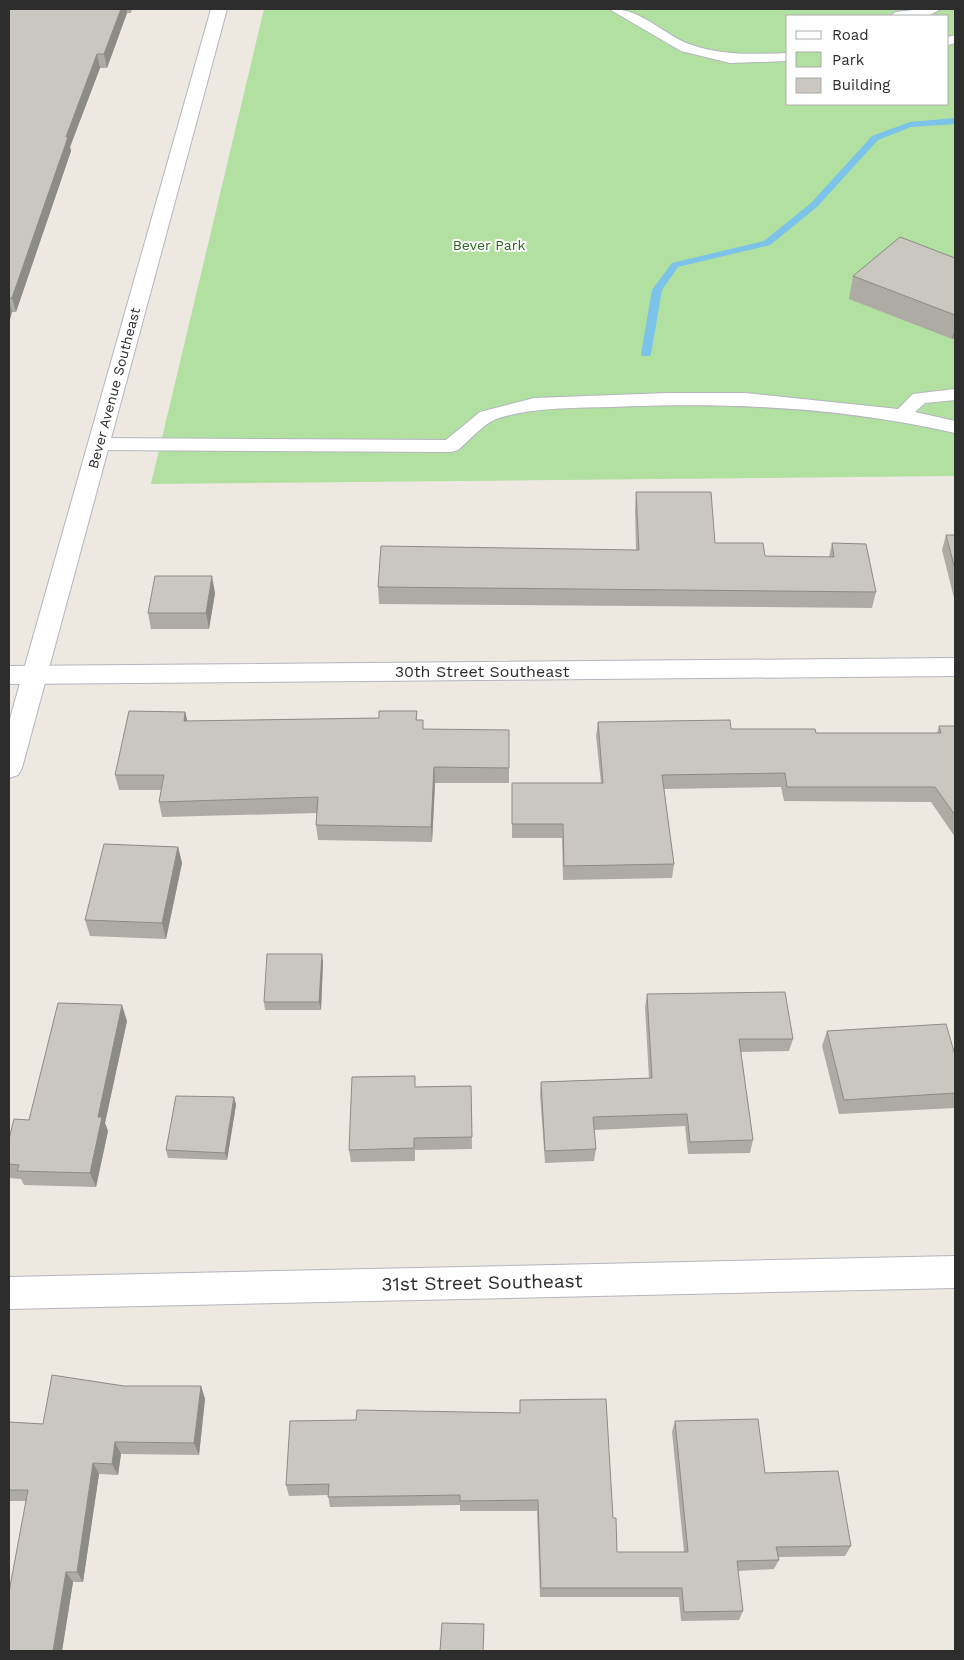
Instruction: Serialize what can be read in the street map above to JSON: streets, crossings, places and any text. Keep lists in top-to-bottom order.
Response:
{
  "streets": {
    "street": ["Bever Avenue Southeast", "30th Street Southeast", "31st Street Southeast"]
  },
  "crossings": [
    ["Bever Avenue Southeast", "30th Street Southeast"]
  ],
  "parks": ["Bever Park"],
  "legend": ["Road", "Park", "Building"]
}
